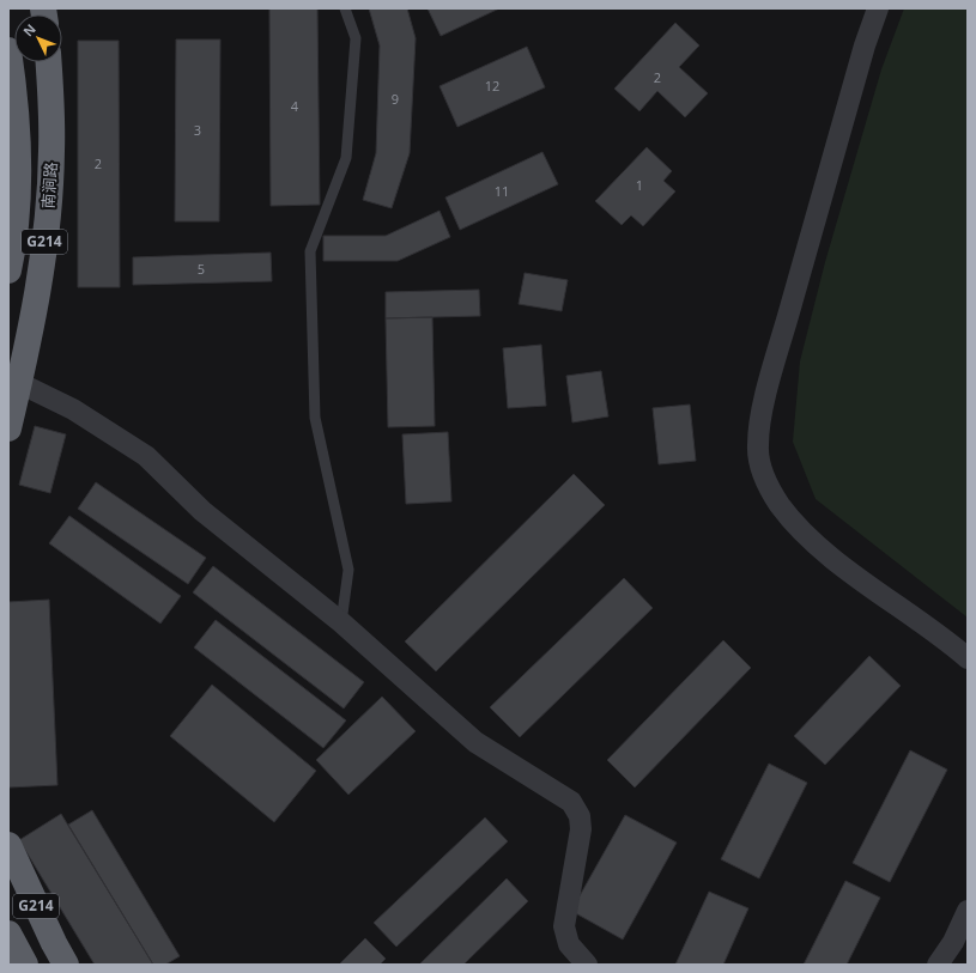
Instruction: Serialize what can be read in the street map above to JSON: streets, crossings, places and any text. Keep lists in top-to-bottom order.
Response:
{
  "streets": {
    "highway": ["南涧路", "G214"]
  },
  "house_numbers": [
    "2",
    "12",
    "9",
    "4",
    "3",
    "2",
    "1",
    "11",
    "5"
  ],
  "north": "top left"
}
